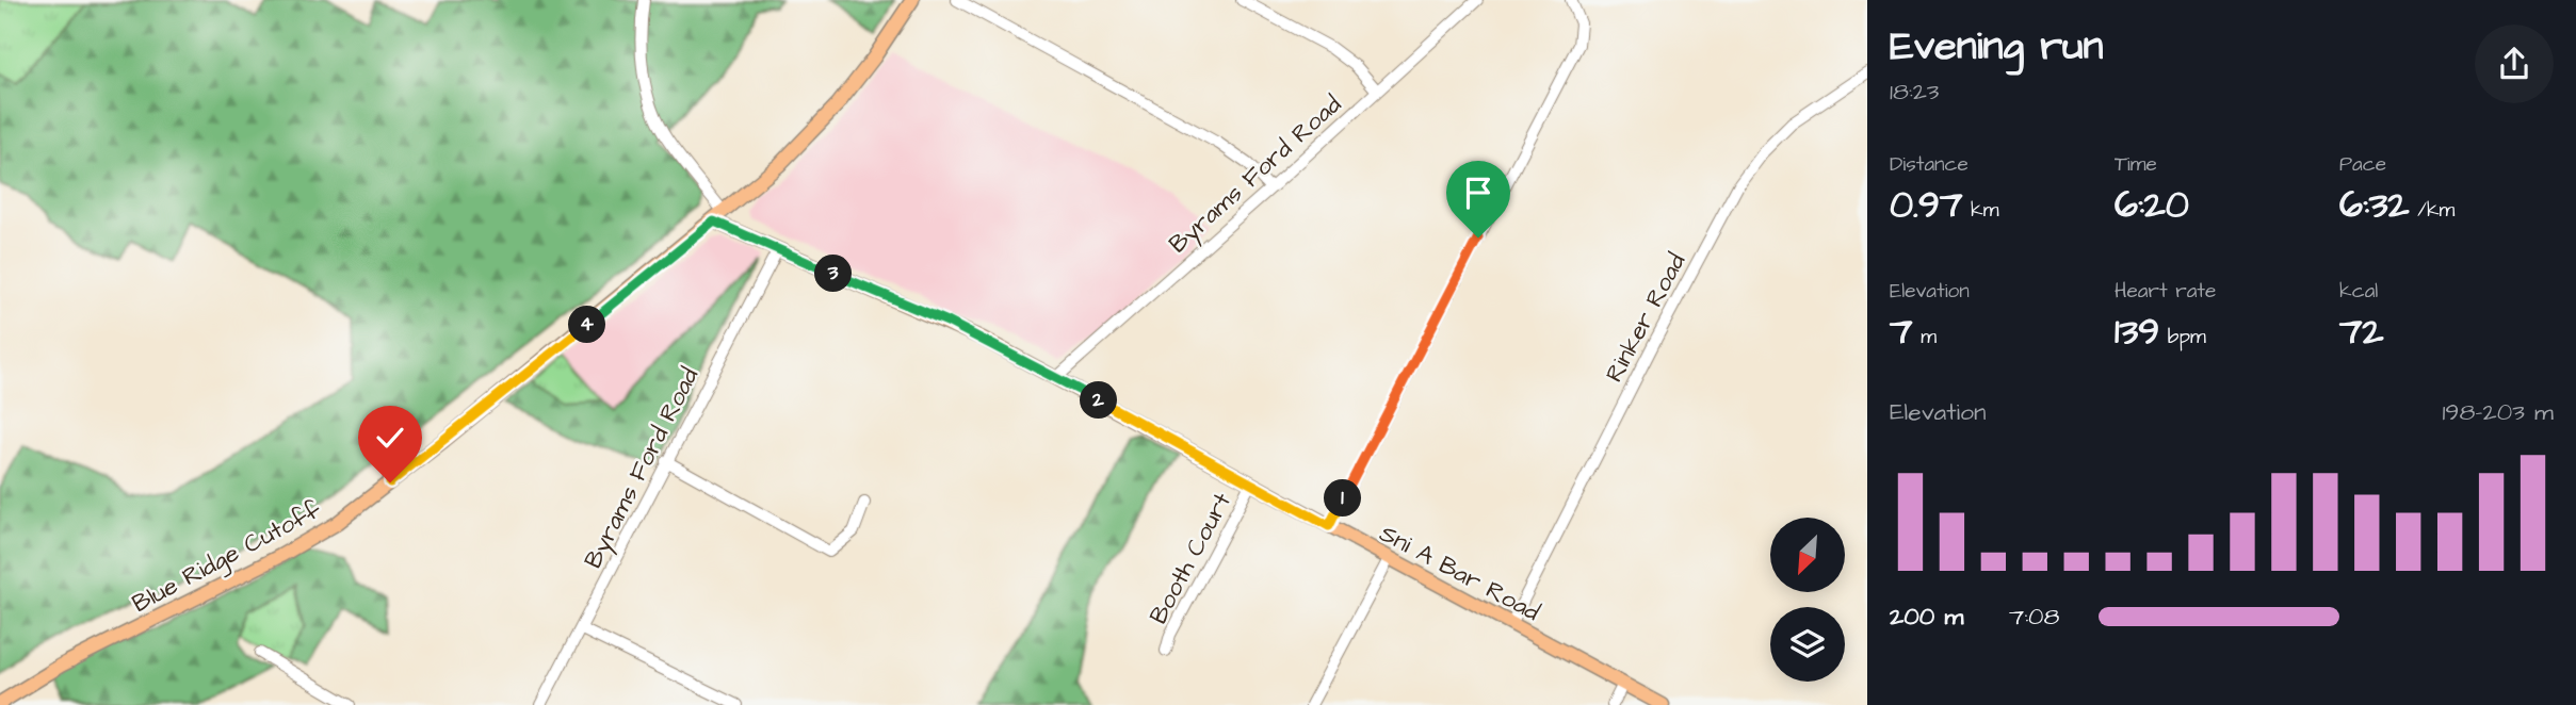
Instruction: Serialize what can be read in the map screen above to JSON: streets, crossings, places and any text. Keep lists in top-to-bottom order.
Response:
{
  "streets": {
    "main road": ["Blue Ridge Cutoff", "Sni A Bar Road"],
    "street": ["Byrams Ford Road", "Rinker Road", "Booth Court"]
  },
  "crossings": [
    ["Byrams Ford Road", "Sni A Bar Road"],
    ["Rinker Road", "Sni A Bar Road"],
    ["Blue Ridge Cutoff", "Sni A Bar Road"],
    ["Booth Court", "Sni A Bar Road"]
  ],
  "north": "bottom left",
  "page": {
    "heading": ["Evening run", "18:23"],
    "stats": [
      ["Distance", "0.97 km"],
      ["Time", "6:20"],
      ["Pace", "6:32 /km"],
      ["Elevation", "7 m"],
      ["Heart rate", "139 bpm"],
      ["kcal", "72"]
    ],
    "pins": [
      "3",
      "4",
      "2",
      "1"
    ],
    "chart": ["Elevation", "198–203 m"],
    "list": [
      {
        "name": "200 m",
        "note": "7:08"
      }
    ]
  }
}
